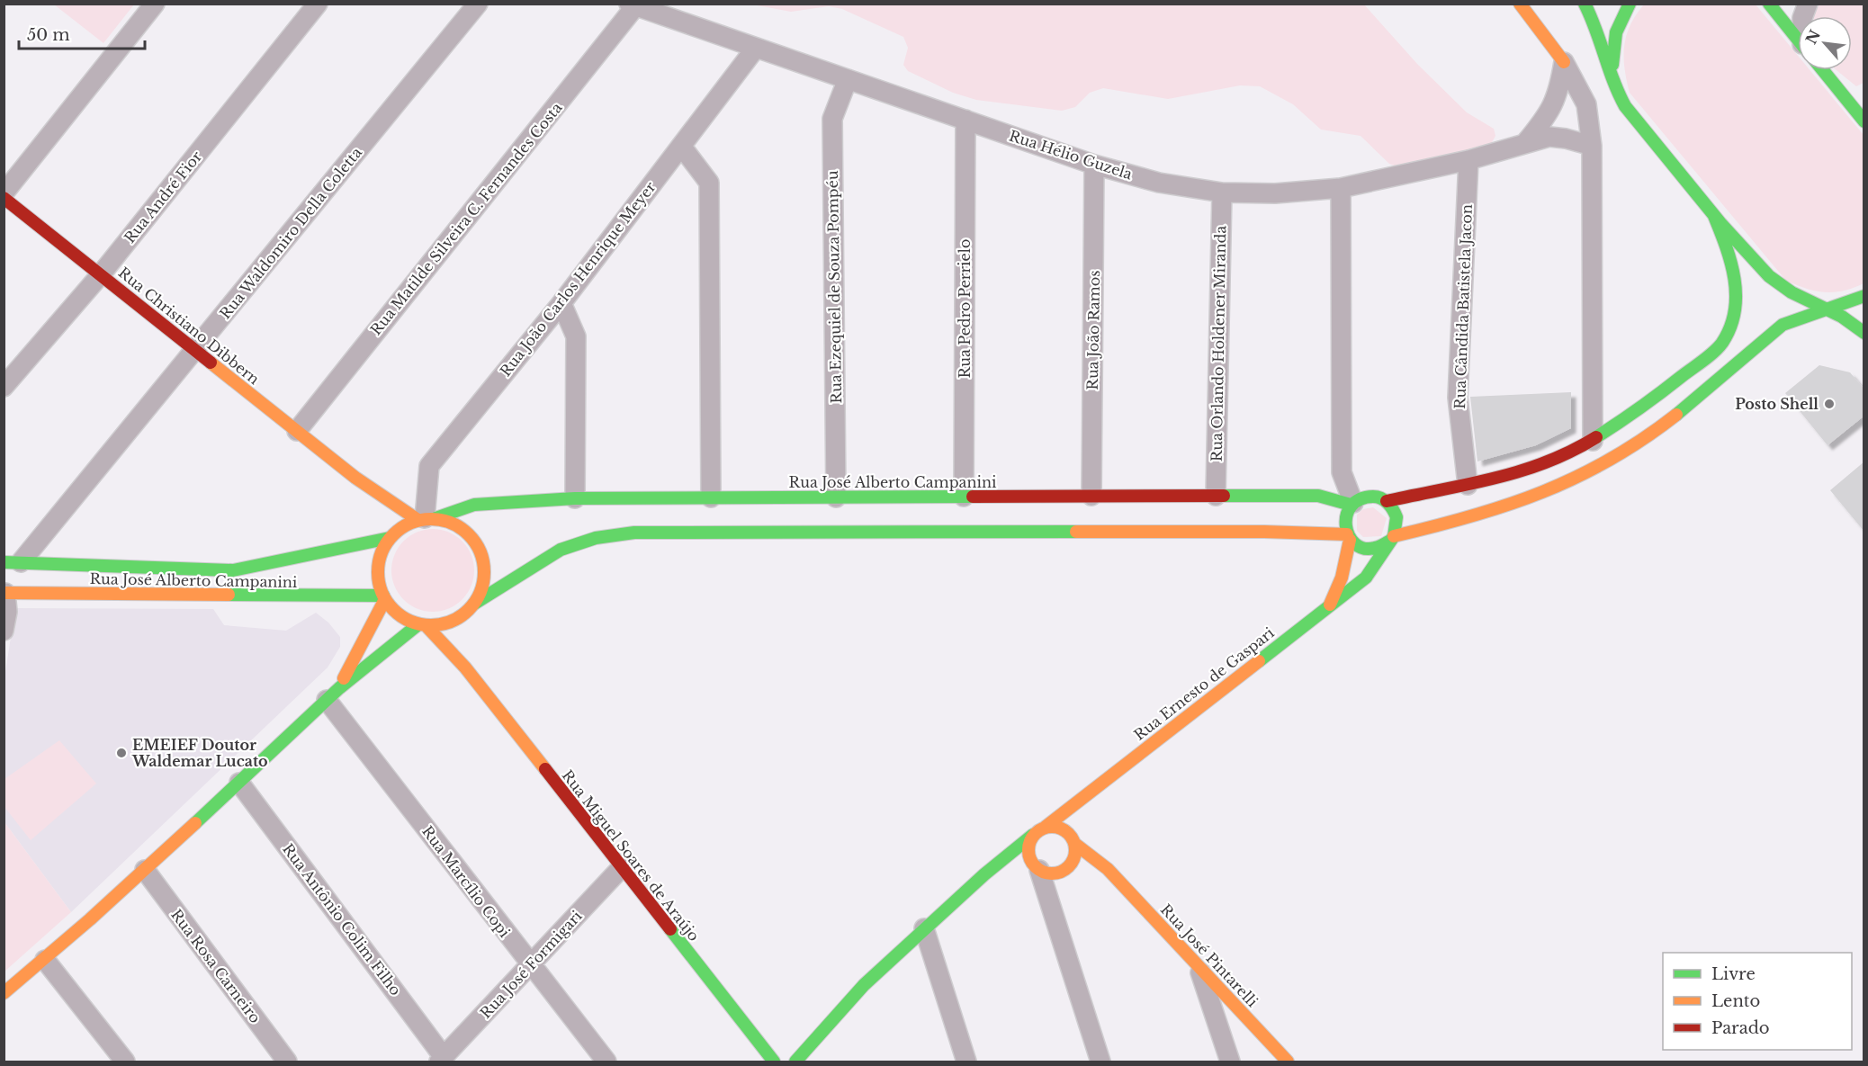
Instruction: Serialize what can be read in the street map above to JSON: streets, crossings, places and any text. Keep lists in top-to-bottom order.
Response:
{
  "streets": {
    "street": [
      "Rua Hélio Guzela",
      "Rua André Fior",
      "Rua Matilde Silveira C. Fernandes Costa",
      "Rua Waldomiro Della Coletta",
      "Rua João Carlos Henrique Meyer",
      "Rua Ezequiel de Souza Pompéu",
      "Rua Cândida Batistela Jacon",
      "Rua Pedro Perrielo",
      "Rua Christiano Dibbern",
      "Rua João Ramos",
      "Rua Orlando Holdener Miranda",
      "Rua José Alberto Campanini",
      "Rua Ernesto de Gaspari",
      "Rua Miguel Soares de Araújo",
      "Rua Marcílio Copi",
      "Rua Antônio Colim Filho",
      "Rua José Pintarelli",
      "Rua José Formigari",
      "Rua Rosa Carneiro"
    ]
  },
  "crossings": [
    ["Rua Hélio Guzela", "Rua Matilde Silveira C. Fernandes Costa"],
    ["Rua Hélio Guzela", "Rua João Carlos Henrique Meyer"],
    ["Rua Hélio Guzela", "Rua Ezequiel de Souza Pompéu"],
    ["Rua Hélio Guzela", "Rua Cândida Batistela Jacon"],
    ["Rua Hélio Guzela", "Rua Pedro Perrielo"],
    ["Rua Hélio Guzela", "Rua João Ramos"],
    ["Rua Hélio Guzela", "Rua Orlando Holdener Miranda"],
    ["Rua André Fior", "Rua Christiano Dibbern"],
    ["Rua Matilde Silveira C. Fernandes Costa", "Rua Christiano Dibbern"],
    ["Rua Waldomiro Della Coletta", "Rua Christiano Dibbern"],
    ["Rua Waldomiro Della Coletta", "Rua José Alberto Campanini"],
    ["Rua João Carlos Henrique Meyer", "Rua Christiano Dibbern"],
    ["Rua João Carlos Henrique Meyer", "Rua José Alberto Campanini"],
    ["Rua João Carlos Henrique Meyer", "Rua Miguel Soares de Araújo"],
    ["Rua Ezequiel de Souza Pompéu", "Rua José Alberto Campanini"],
    ["Rua Pedro Perrielo", "Rua José Alberto Campanini"],
    ["Rua Christiano Dibbern", "Rua José Alberto Campanini"],
    ["Rua Christiano Dibbern", "Rua Miguel Soares de Araújo"],
    ["Rua João Ramos", "Rua José Alberto Campanini"],
    ["Rua Orlando Holdener Miranda", "Rua José Alberto Campanini"],
    ["Rua José Alberto Campanini", "Rua Ernesto de Gaspari"],
    ["Rua José Alberto Campanini", "Rua Miguel Soares de Araújo"],
    ["Rua Ernesto de Gaspari", "Rua José Pintarelli"],
    ["Rua Miguel Soares de Araújo", "Rua José Formigari"],
    ["Rua Marcílio Copi", "Rua José Formigari"],
    ["Rua Antônio Colim Filho", "Rua José Formigari"]
  ],
  "places": ["Posto Shell", "EMEIEF Doutor Waldemar Lucato"],
  "legend": ["Livre", "Lento", "Parado"],
  "scale_bar": "50 m",
  "north": "top left"
}
